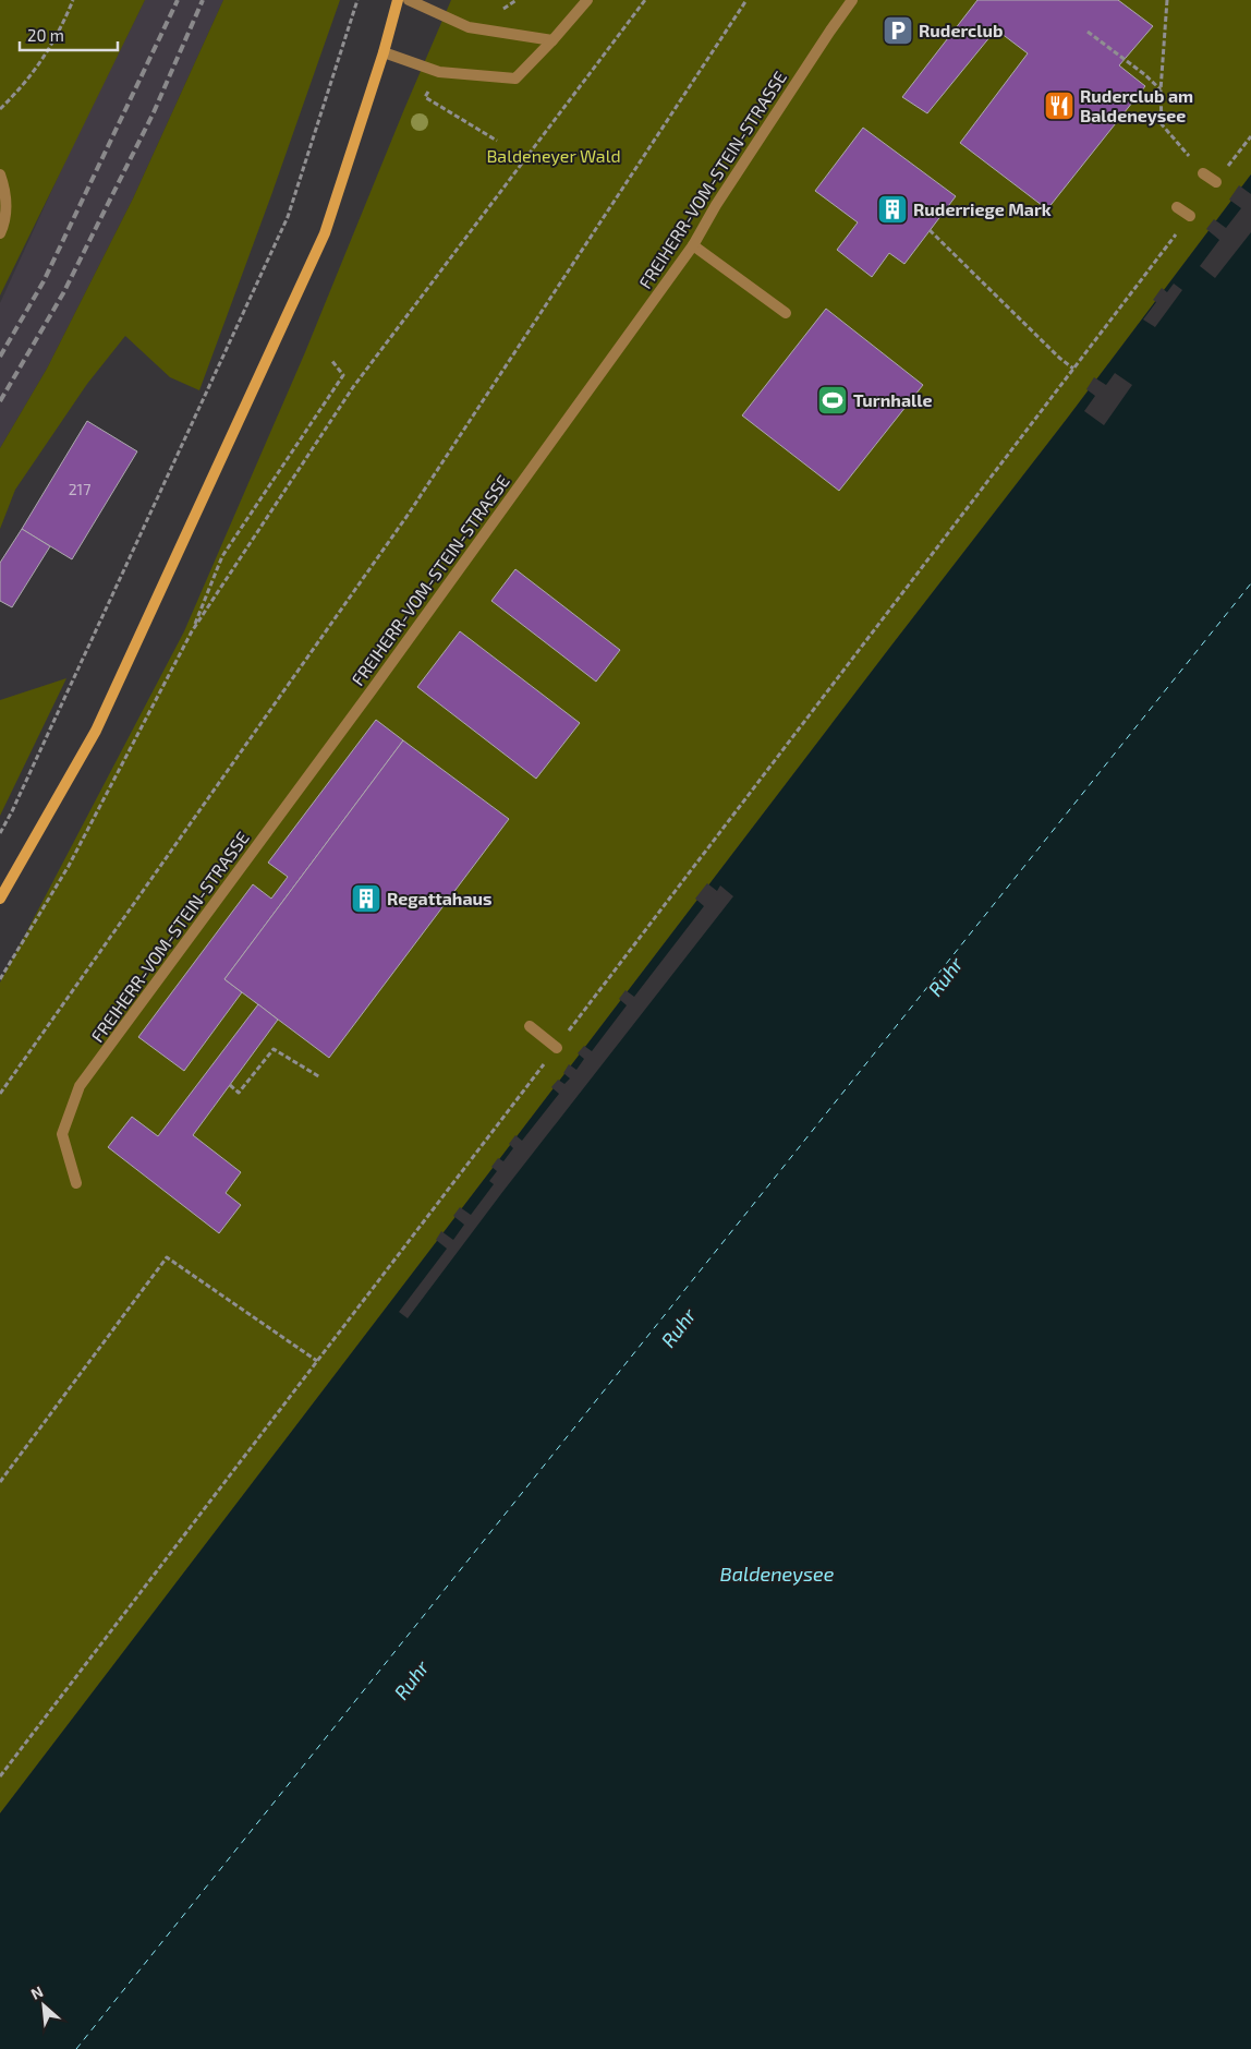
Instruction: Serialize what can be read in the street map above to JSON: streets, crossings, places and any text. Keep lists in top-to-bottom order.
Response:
{
  "streets": {
    "street": ["FREIHERR-VOM-STEIN-STRASSE"]
  },
  "water": ["Ruhr", "Baldeneysee"],
  "parks": ["Baldeneyer Wald"],
  "places": {
    "parking": ["Ruderclub"],
    "restaurant": ["Ruderclub am Baldeneysee"],
    "building": ["Ruderriege Mark", "Regattahaus"],
    "sports": ["Turnhalle"]
  },
  "house_numbers": ["217"],
  "scale_bar": "20 m",
  "north": "top left"
}
